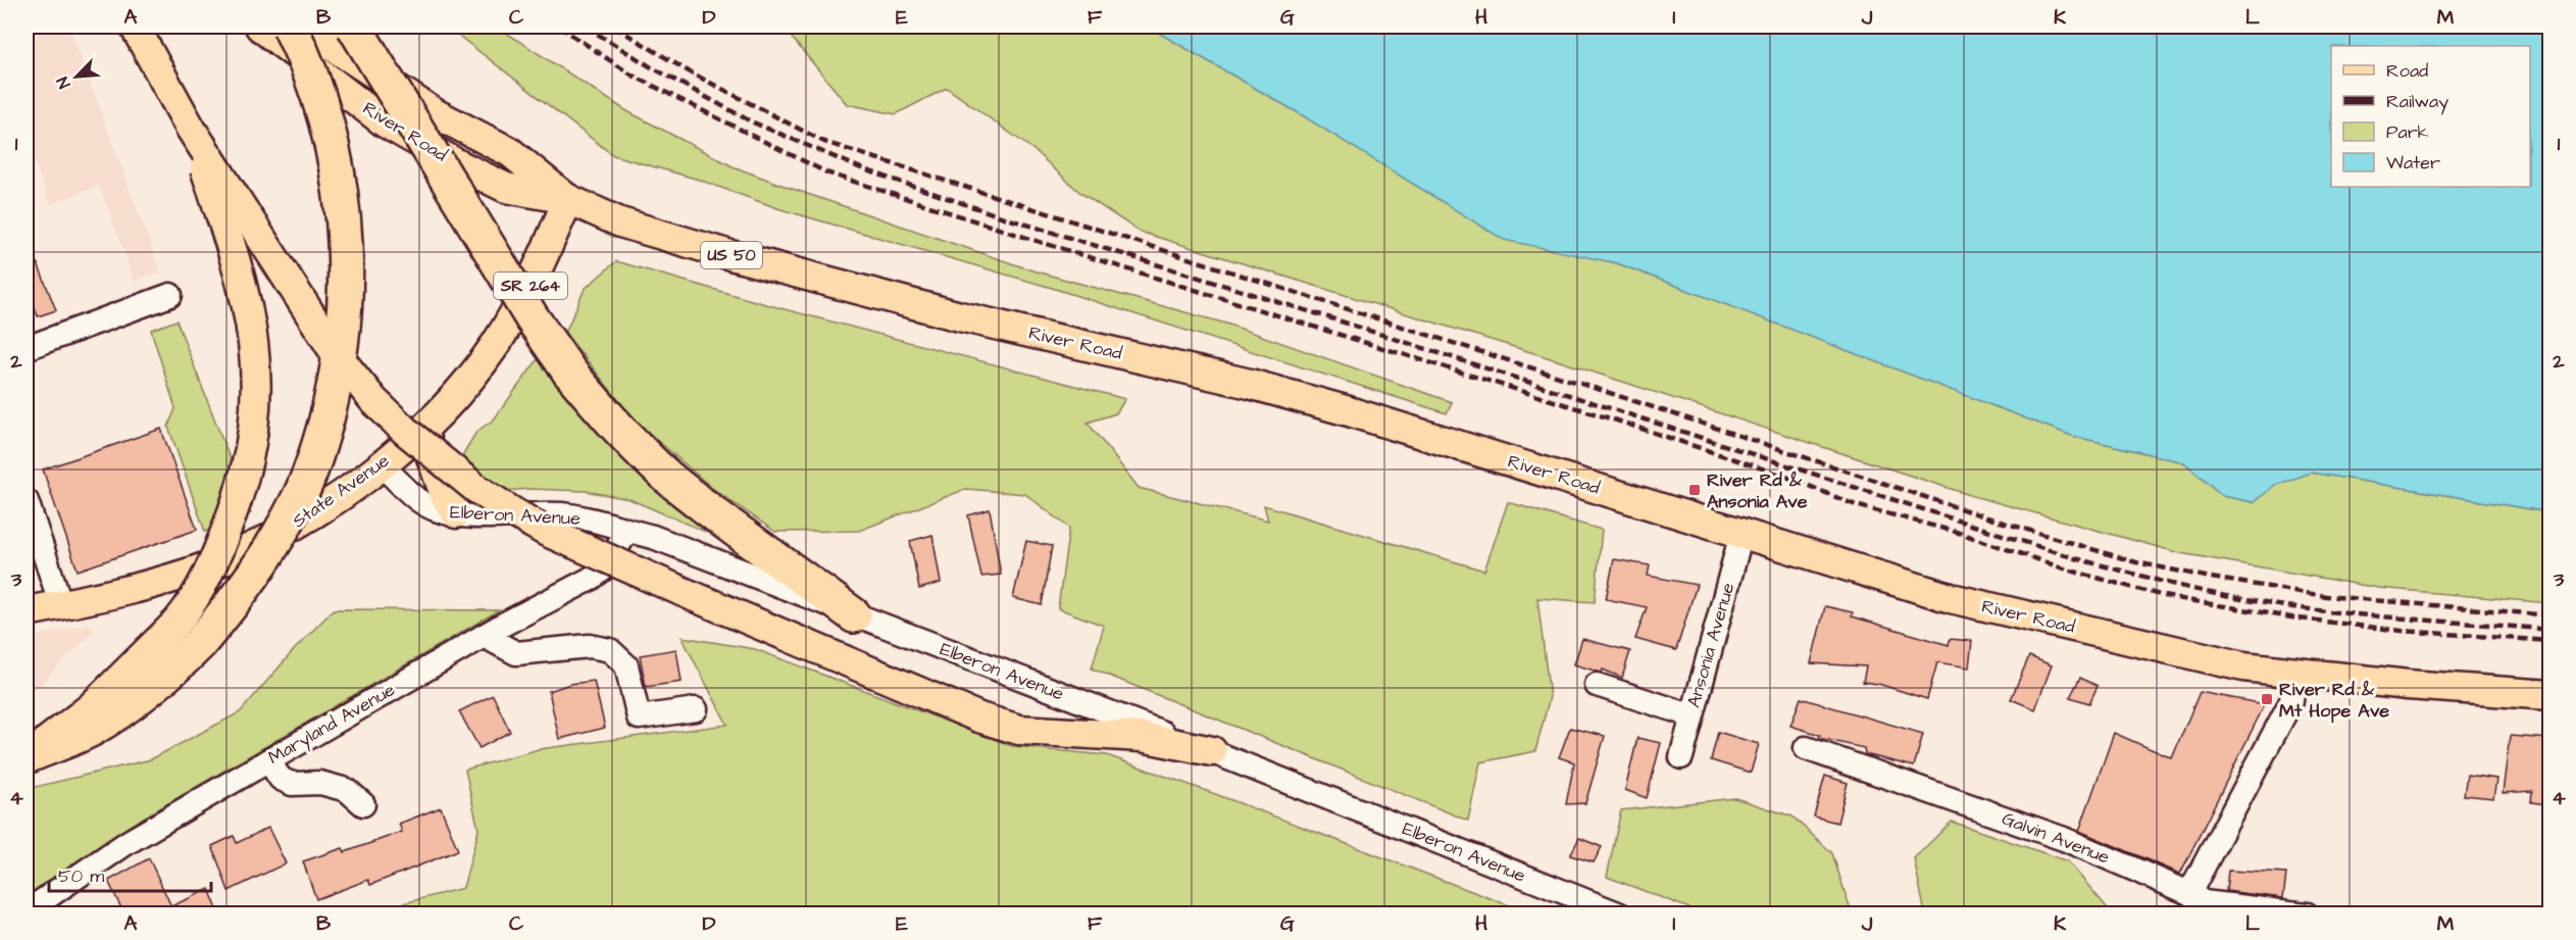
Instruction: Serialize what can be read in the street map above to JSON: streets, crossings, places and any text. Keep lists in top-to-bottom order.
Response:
{
  "streets": {
    "main road": [
      "River Road",
      "US 50",
      "SR 264",
      "State Avenue"
    ],
    "street": [
      "Elberon Avenue",
      "Ansonia Avenue",
      "Maryland Avenue",
      "Galvin Avenue"
    ]
  },
  "crossings": [
    ["River Road", "State Avenue"],
    ["River Road", "Ansonia Avenue"],
    ["State Avenue", "Elberon Avenue"],
    ["Elberon Avenue", "Maryland Avenue"]
  ],
  "places": {
    "transit": ["River Rd & Ansonia Ave", "River Rd & Mt Hope Ave"]
  },
  "legend": [
    "Road",
    "Railway",
    "Park",
    "Water"
  ],
  "scale_bar": "50 m",
  "north": "bottom left",
  "grid": {
    "columns": [
      "A",
      "B",
      "C",
      "D",
      "E",
      "F",
      "G",
      "H",
      "I",
      "J",
      "K",
      "L",
      "M"
    ],
    "rows": [
      "1",
      "2",
      "3",
      "4"
    ]
  }
}
